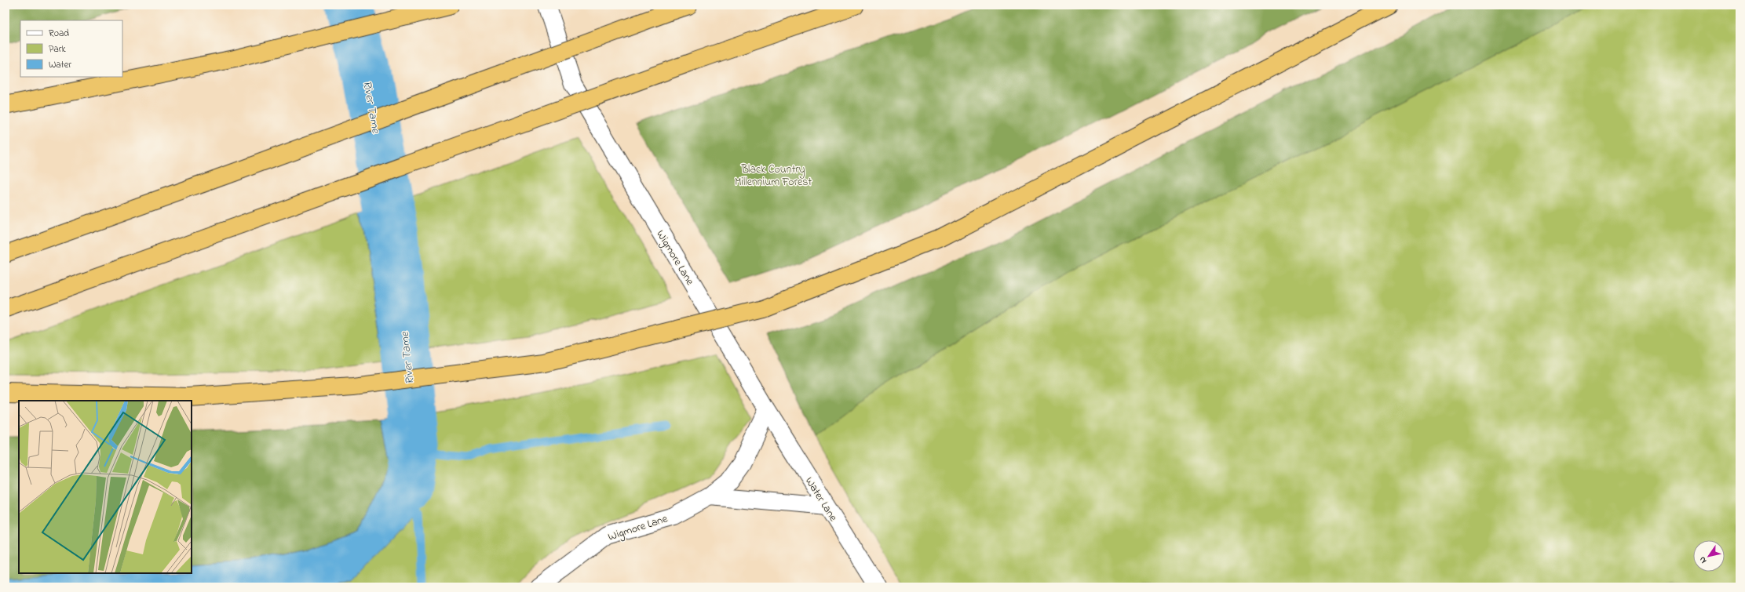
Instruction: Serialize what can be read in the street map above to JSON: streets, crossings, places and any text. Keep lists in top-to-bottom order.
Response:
{
  "streets": {
    "street": ["Wigmore Lane", "Water Lane"]
  },
  "crossings": [
    ["Wigmore Lane", "Water Lane"]
  ],
  "water": ["River Tame"],
  "parks": ["Black Country Millennium Forest"],
  "legend": ["Road", "Park", "Water"],
  "north": "bottom left"
}
